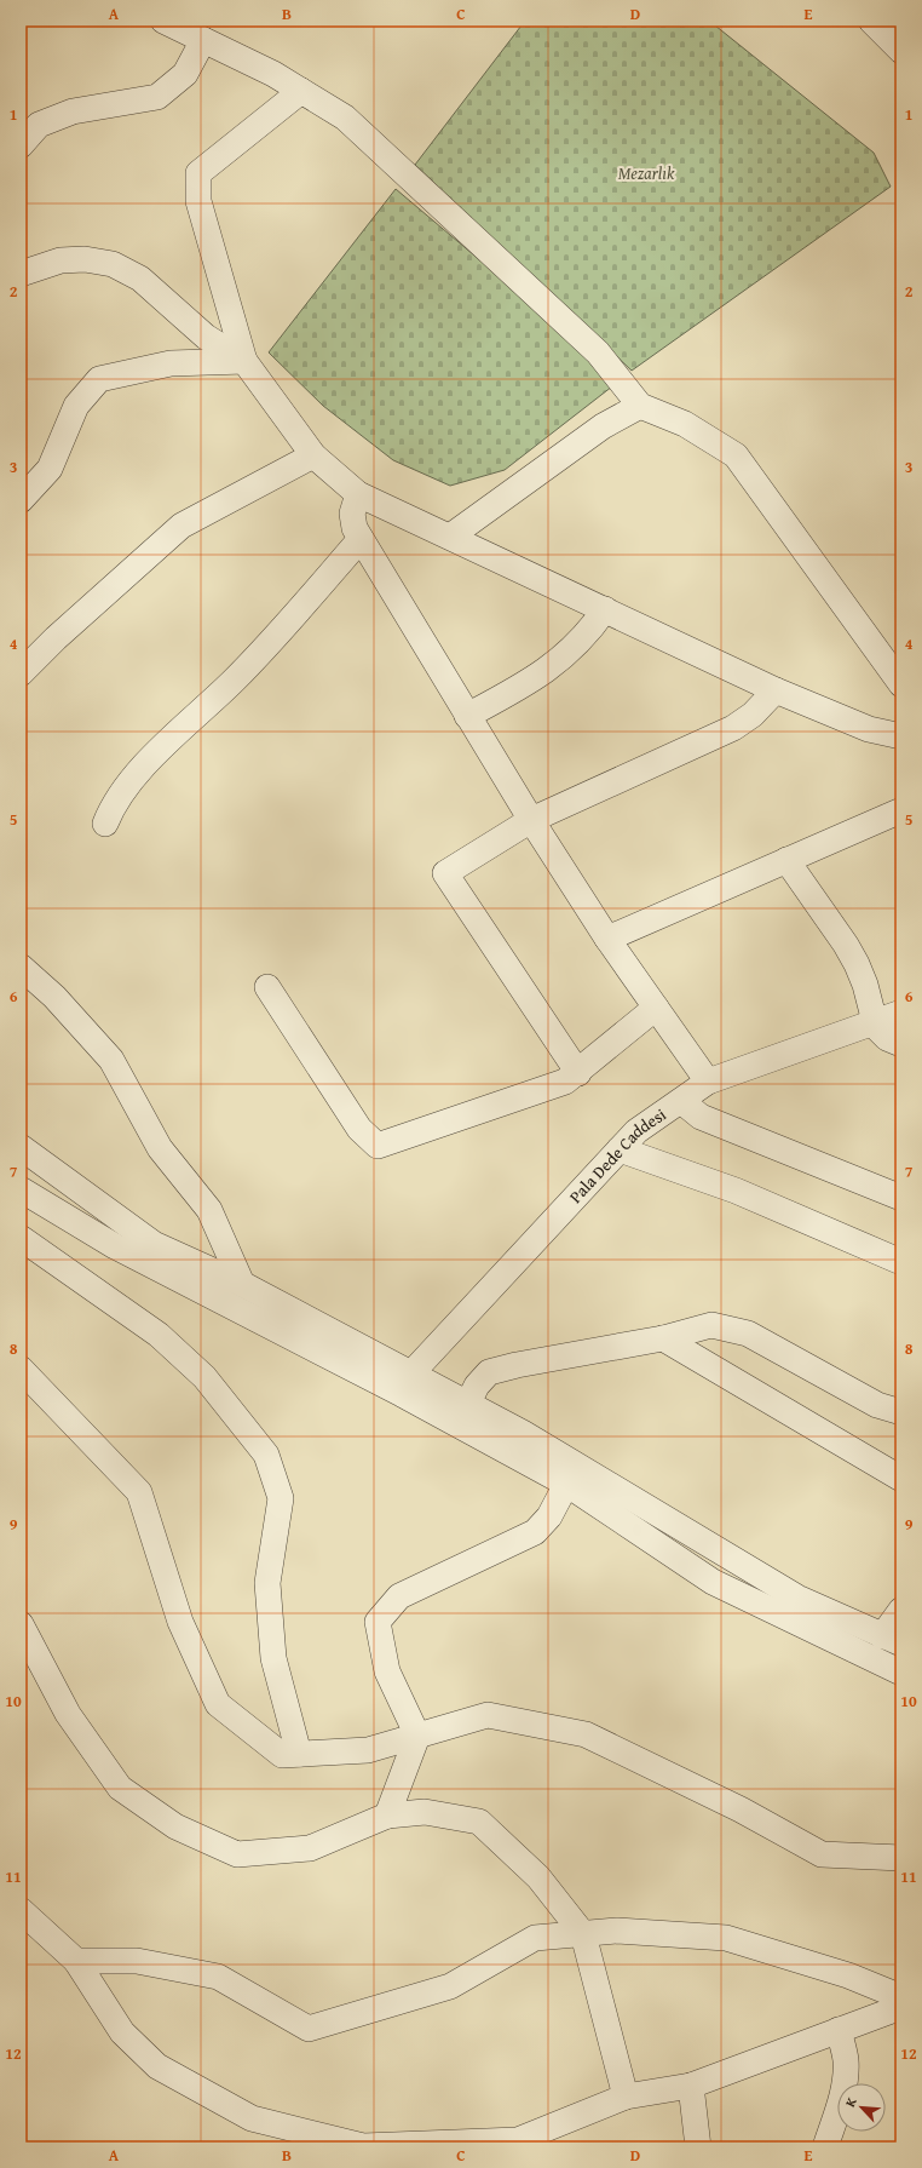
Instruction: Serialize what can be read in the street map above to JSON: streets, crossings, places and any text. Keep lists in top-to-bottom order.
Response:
{
  "streets": {
    "street": ["Pala Dede Caddesi"]
  },
  "parks": ["Mezarlık"],
  "north": "top left",
  "grid": {
    "columns": [
      "A",
      "B",
      "C",
      "D",
      "E"
    ],
    "rows": [
      "1",
      "2",
      "3",
      "4",
      "5",
      "6",
      "7",
      "8",
      "9",
      "10",
      "11",
      "12"
    ]
  }
}
